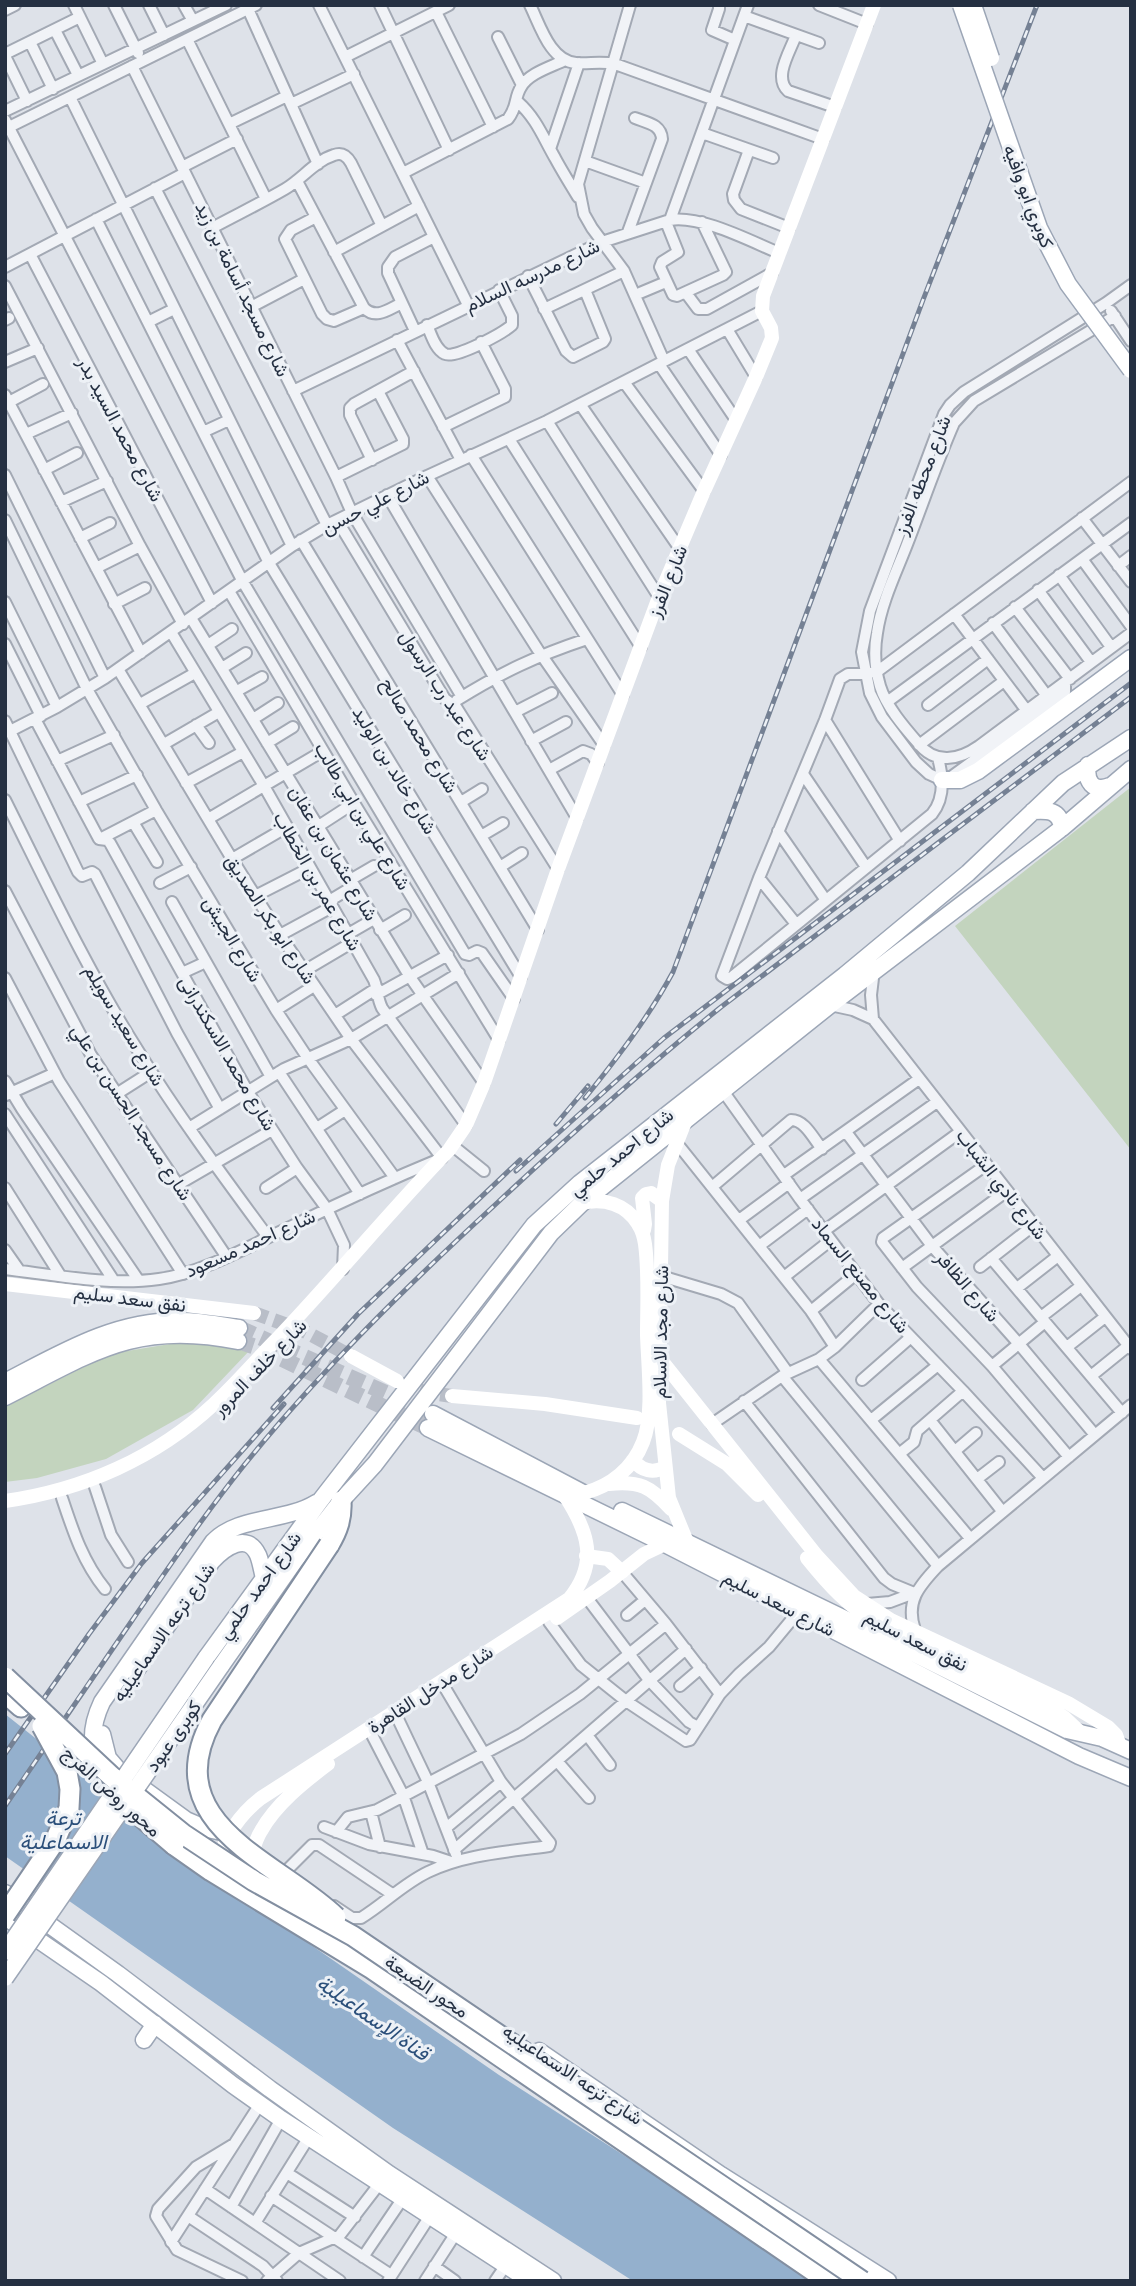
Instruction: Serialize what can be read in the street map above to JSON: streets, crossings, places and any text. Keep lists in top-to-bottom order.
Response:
{
  "streets": {
    "highway": ["محور روض الفرج", "محور الضبعة"],
    "main road": [
      "كوبري ابو وافيه",
      "شارع احمد حلمي",
      "شارع سعد سليم",
      "شارع ترعه الاسماعيليه",
      "كوبرى عبود"
    ],
    "street": [
      "شارع مدرسه السلام",
      "شارع مسجد أسامة بن زيد",
      "شارع محمد السيد بدر",
      "شارع محطه الفرز",
      "شارع علي حسن",
      "شارع الفرز",
      "شارع عبد رب الرسول",
      "شارع محمد صالح",
      "شارع خالد بن الوليد",
      "شارع علي بن ابي طالب",
      "شارع عثمان بن عفان",
      "شارع عمر بن الخطاب",
      "شارع ابو بكر الصديق",
      "شارع الجيش",
      "شارع سعيد سويلم",
      "شارع محمد الاسكندرانى",
      "شارع مسجد الحسن بن علي",
      "شارع نادي الشباب",
      "شارع احمد مسعود",
      "شارع مصنع السماد",
      "شارع الظافر",
      "نفق سعد سليم",
      "شارع مجد الاسلام",
      "شارع خلف المرور",
      "شارع مدخل القاهرة"
    ]
  },
  "crossings": [
    ["شارع مدرسه السلام", "شارع مسجد أسامة بن زيد"],
    ["شارع مدرسه السلام", "شارع الفرز"],
    ["شارع مسجد أسامة بن زيد", "شارع علي حسن"],
    ["شارع محمد السيد بدر", "شارع علي حسن"],
    ["شارع علي حسن", "شارع الفرز"],
    ["شارع علي حسن", "شارع عبد رب الرسول"],
    ["شارع علي حسن", "شارع محمد صالح"],
    ["شارع علي حسن", "شارع خالد بن الوليد"],
    ["شارع علي حسن", "شارع علي بن ابي طالب"],
    ["شارع علي حسن", "شارع عثمان بن عفان"],
    ["شارع علي حسن", "شارع عمر بن الخطاب"],
    ["شارع علي حسن", "شارع ابو بكر الصديق"],
    ["شارع علي حسن", "شارع الجيش"],
    ["شارع علي حسن", "شارع محمد الاسكندرانى"],
    ["شارع الفرز", "شارع عبد رب الرسول"],
    ["شارع الفرز", "شارع محمد صالح"],
    ["شارع الفرز", "شارع خالد بن الوليد"],
    ["شارع الفرز", "شارع علي بن ابي طالب"],
    ["شارع الفرز", "شارع عثمان بن عفان"],
    ["شارع الفرز", "شارع عمر بن الخطاب"],
    ["شارع الفرز", "شارع ابو بكر الصديق"],
    ["شارع الفرز", "شارع احمد مسعود"],
    ["شارع الفرز", "شارع خلف المرور"],
    ["شارع ابو بكر الصديق", "شارع احمد مسعود"],
    ["شارع ابو بكر الصديق", "شارع خلف المرور"],
    ["شارع الجيش", "شارع احمد مسعود"],
    ["شارع سعيد سويلم", "شارع احمد مسعود"],
    ["شارع محمد الاسكندرانى", "شارع احمد مسعود"],
    ["شارع محمد الاسكندرانى", "شارع خلف المرور"],
    ["شارع مسجد الحسن بن علي", "شارع احمد مسعود"],
    ["شارع احمد حلمي", "شارع مصنع السماد"],
    ["شارع احمد حلمي", "شارع مجد الاسلام"],
    ["شارع احمد حلمي", "شارع ترعه الاسماعيليه"],
    ["شارع احمد حلمي", "كوبرى عبود"],
    ["شارع احمد مسعود", "شارع خلف المرور"],
    ["نفق سعد سليم", "شارع سعد سليم"],
    ["شارع مجد الاسلام", "شارع سعد سليم"],
    ["شارع سعد سليم", "شارع مدخل القاهرة"],
    ["شارع ترعه الاسماعيليه", "شارع مدخل القاهرة"],
    ["محور روض الفرج", "محور الضبعة"]
  ],
  "water": ["ترعة الاسماعلية", "قناة الإسماعيلية"]
}
